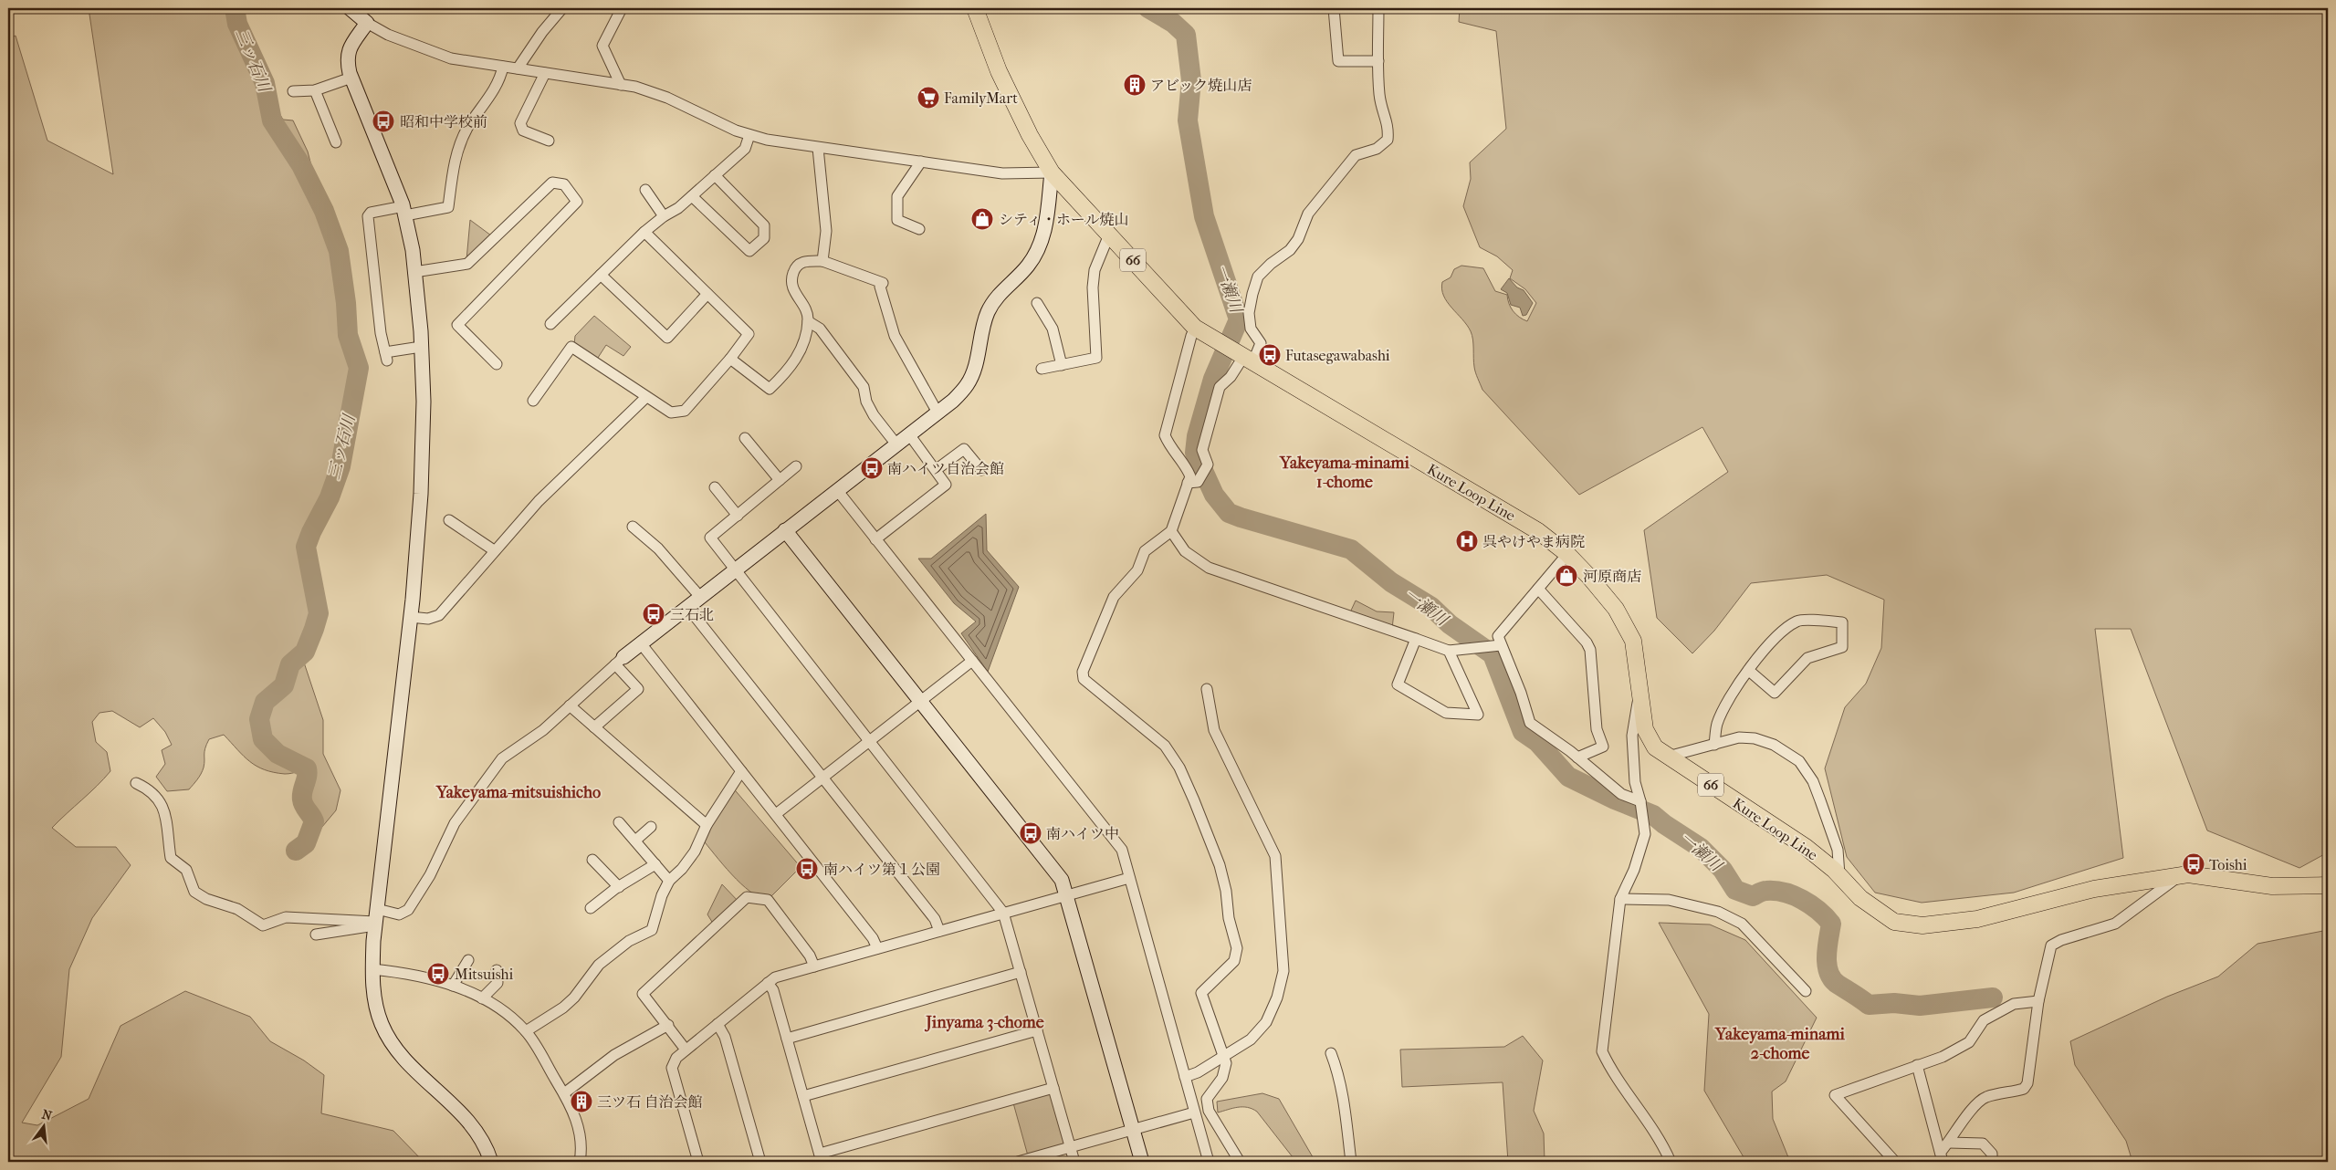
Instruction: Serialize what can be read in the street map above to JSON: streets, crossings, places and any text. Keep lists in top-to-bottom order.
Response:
{
  "streets": {
    "main road": ["66", "Kure Loop Line"]
  },
  "districts": [
    "Yakeyama-minami 1-chome",
    "Yakeyama-mitsuishicho",
    "Jinyama 3-chome",
    "Yakeyama-minami 2-chome"
  ],
  "water": ["三ッ石川", "一瀬川"],
  "places": {
    "building": ["アビック焼山店", "三ツ石 自治会館"],
    "supermarket": ["FamilyMart"],
    "bus stop": [
      "昭和中学校前",
      "Futasegawabashi",
      "南ハイツ自治会館",
      "三石北",
      "南ハイツ中",
      "Toishi",
      "南ハイツ第１公園",
      "Mitsuishi"
    ],
    "shop": ["シティ・ホール焼山", "河原商店"],
    "hospital": ["呉やけやま病院"]
  },
  "north": "top"
}
